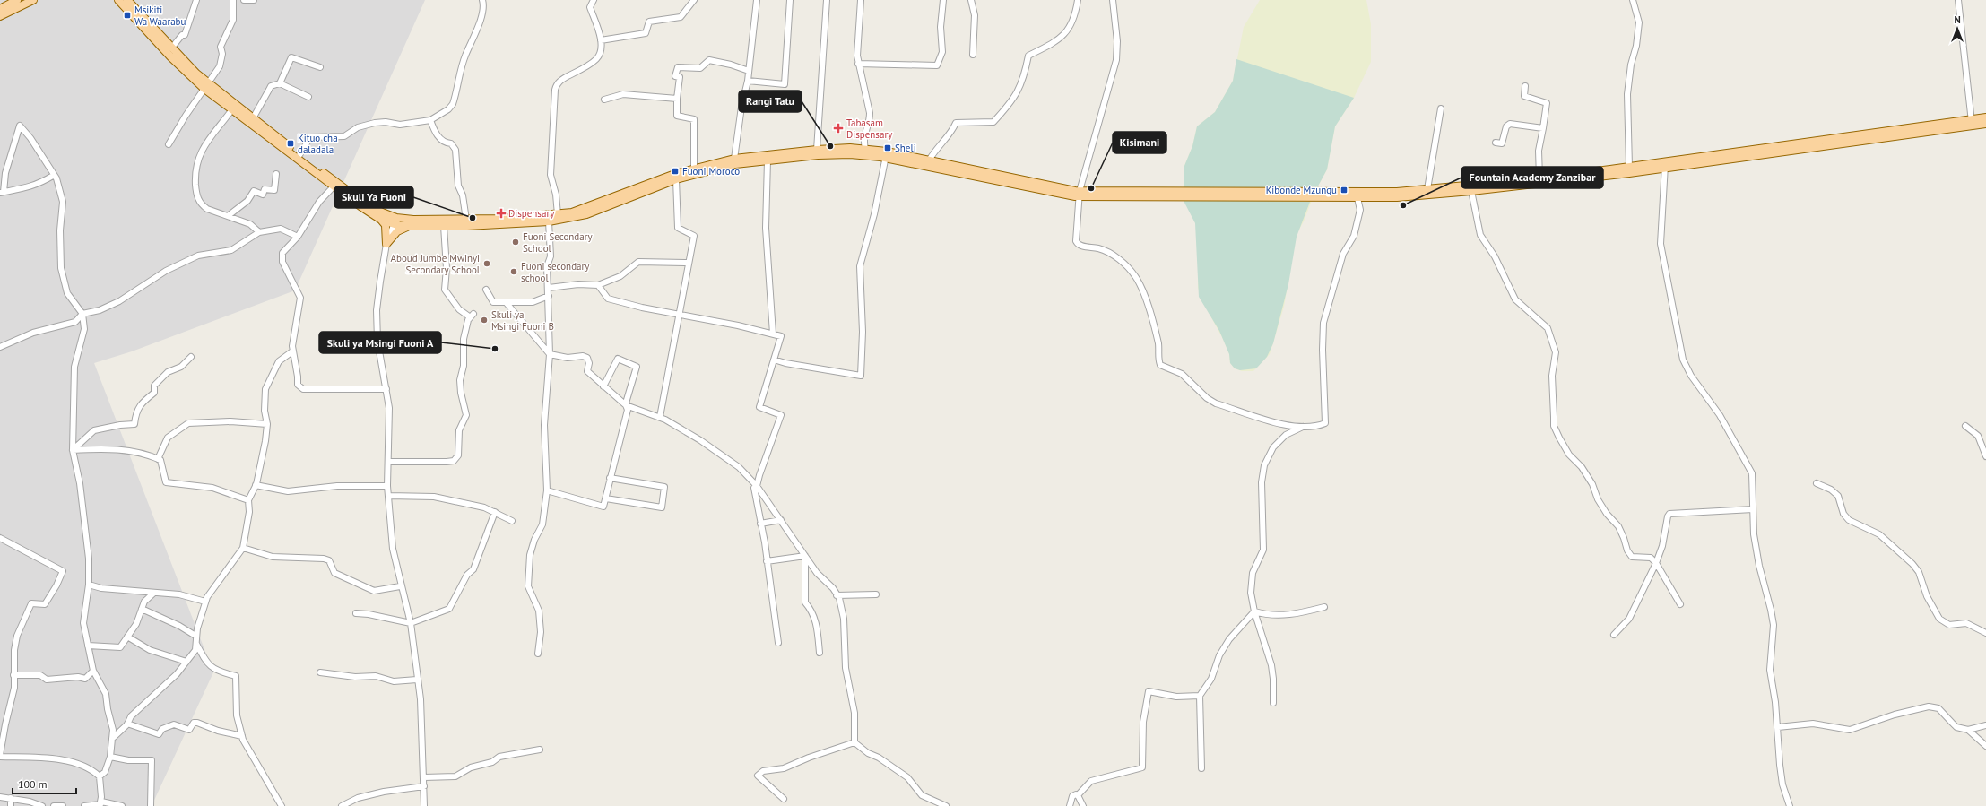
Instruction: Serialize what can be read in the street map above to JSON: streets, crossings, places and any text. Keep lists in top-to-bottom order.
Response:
{
  "places": {
    "transit": [
      "Msikiti Wa Waarabu",
      "Kituo cha daladala",
      "Sheli",
      "Fuoni Moroco",
      "Kibonde Mzungu"
    ],
    "health": ["Tabasam Dispensary", "Dispensary"],
    "other": [
      "Rangi Tatu",
      "Kisimani",
      "Fountain Academy Zanzibar",
      "Skuli Ya Fuoni",
      "Fuoni Secondary School",
      "Aboud Jumbe Mwinyi Secondary School",
      "Fuoni secondary school",
      "Skuli ya Msingi Fuoni B",
      "Skuli ya Msingi Fuoni A"
    ]
  },
  "scale_bar": "100 m",
  "north": "top"
}
